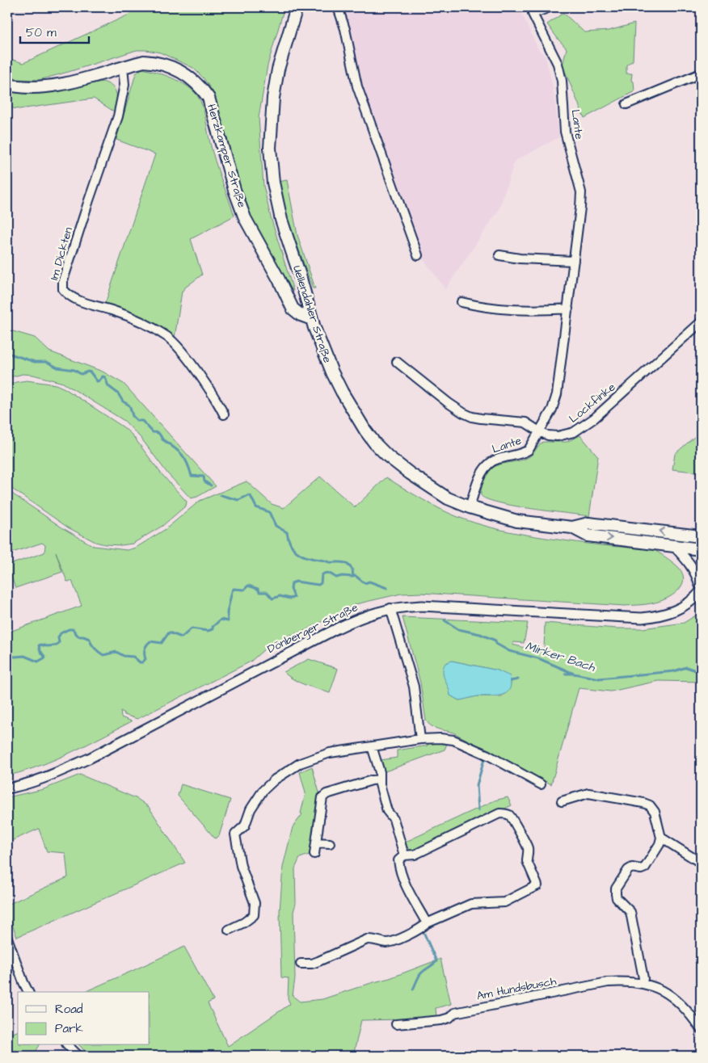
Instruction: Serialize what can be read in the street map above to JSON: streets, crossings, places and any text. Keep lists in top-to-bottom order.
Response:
{
  "streets": {
    "main road": ["Herzkamper Straße", "Uellendahler Straße"],
    "street": [
      "Lante",
      "Im Dickten",
      "Lockfinke",
      "Dönberger Straße",
      "Am Hundsbusch"
    ]
  },
  "crossings": [
    ["Lante", "Uellendahler Straße"],
    ["Lante", "Lockfinke"],
    ["Herzkamper Straße", "Im Dickten"],
    ["Herzkamper Straße", "Uellendahler Straße"]
  ],
  "water": ["Mirker Bach"],
  "legend": ["Road", "Park"],
  "scale_bar": "50 m"
}
